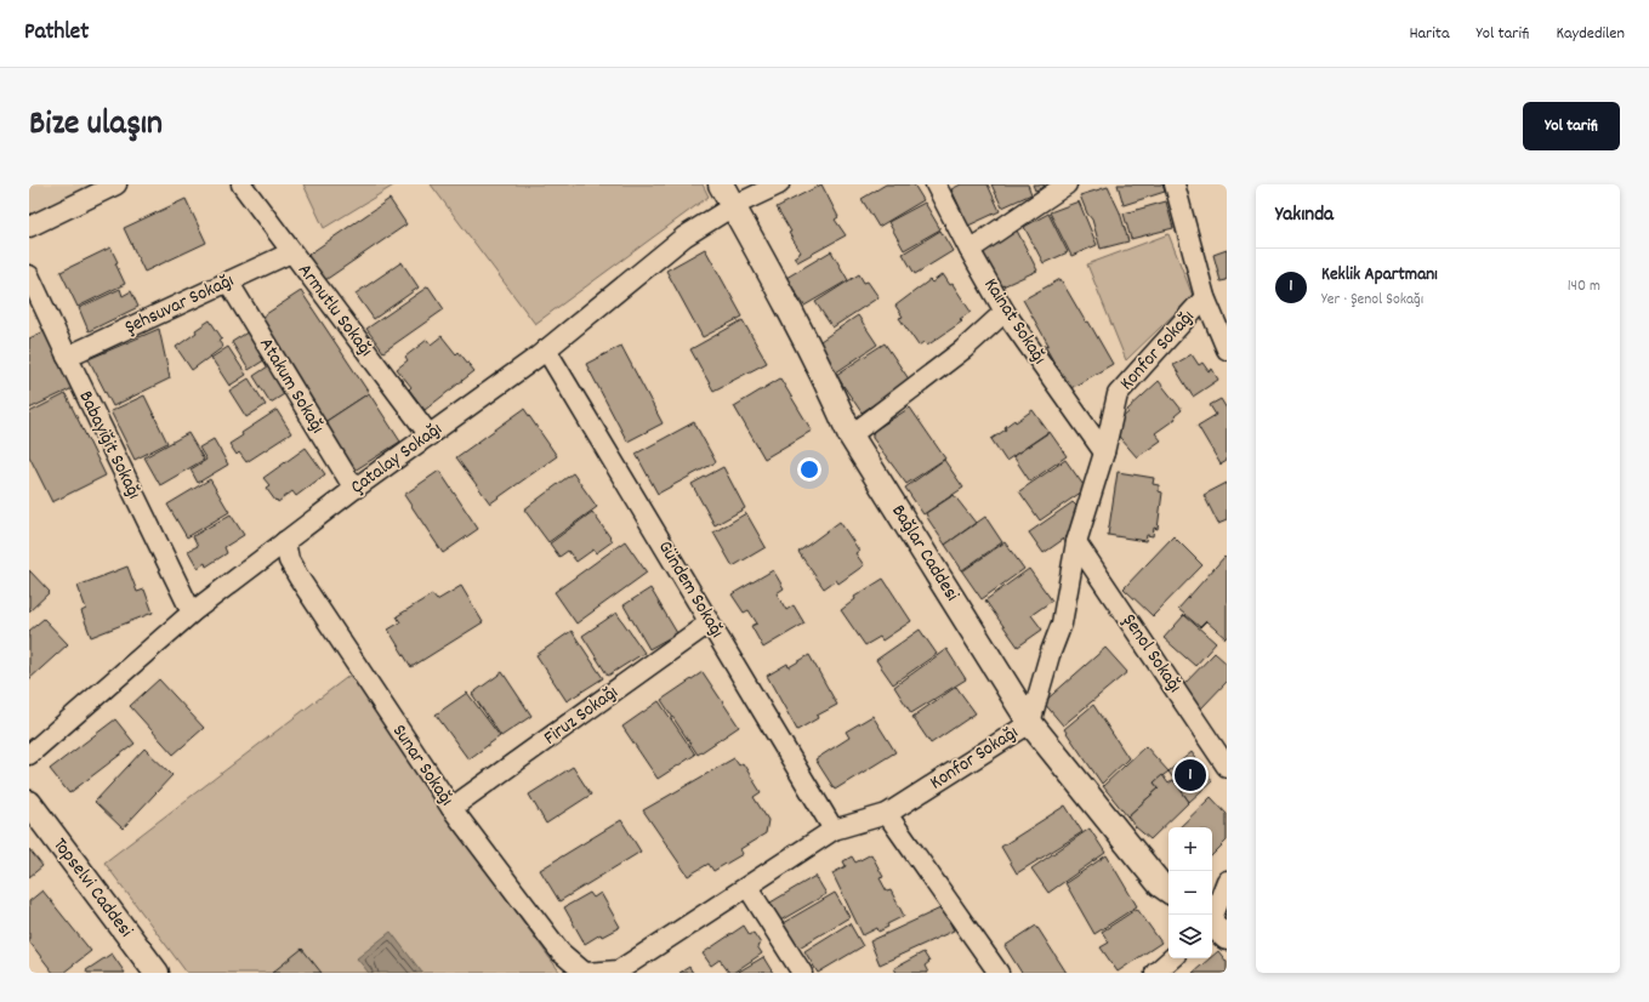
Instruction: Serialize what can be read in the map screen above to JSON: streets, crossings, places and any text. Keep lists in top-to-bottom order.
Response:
{
  "streets": {
    "street": [
      "Şehsuvar Sokağı",
      "Armutlu Sokağı",
      "Kainat Sokağı",
      "Konfor Sokağı",
      "Atakum Sokağı",
      "Babayiğit Sokağı",
      "Çatalay Sokağı",
      "Bağlar Caddesi",
      "Gündem Sokağı",
      "Şenol Sokağı",
      "Firuz Sokağı",
      "Sunar Sokağı",
      "Topselvi Caddesi"
    ]
  },
  "crossings": [
    ["Şehsuvar Sokağı", "Armutlu Sokağı"],
    ["Şehsuvar Sokağı", "Atakum Sokağı"],
    ["Şehsuvar Sokağı", "Babayiğit Sokağı"],
    ["Armutlu Sokağı", "Çatalay Sokağı"],
    ["Kainat Sokağı", "Konfor Sokağı"],
    ["Konfor Sokağı", "Bağlar Caddesi"],
    ["Konfor Sokağı", "Gündem Sokağı"],
    ["Konfor Sokağı", "Şenol Sokağı"],
    ["Konfor Sokağı", "Sunar Sokağı"],
    ["Atakum Sokağı", "Çatalay Sokağı"],
    ["Babayiğit Sokağı", "Çatalay Sokağı"],
    ["Çatalay Sokağı", "Bağlar Caddesi"],
    ["Çatalay Sokağı", "Gündem Sokağı"],
    ["Çatalay Sokağı", "Sunar Sokağı"],
    ["Gündem Sokağı", "Firuz Sokağı"],
    ["Firuz Sokağı", "Sunar Sokağı"]
  ],
  "page": {
    "header": "Pathlet",
    "nav": ["Harita", "Yol tarifi", "Kaydedilen"],
    "title": "Bize ulaşın",
    "buttons": "Yol tarifi",
    "heading": "Yakında",
    "list": [
      {
        "mark": "1",
        "name": "Keklik Apartmanı",
        "note": "Yer · Şenol Sokağı",
        "value": "140 m"
      }
    ],
    "pins": "1",
    "map_buttons": ["+", "−"]
  }
}
